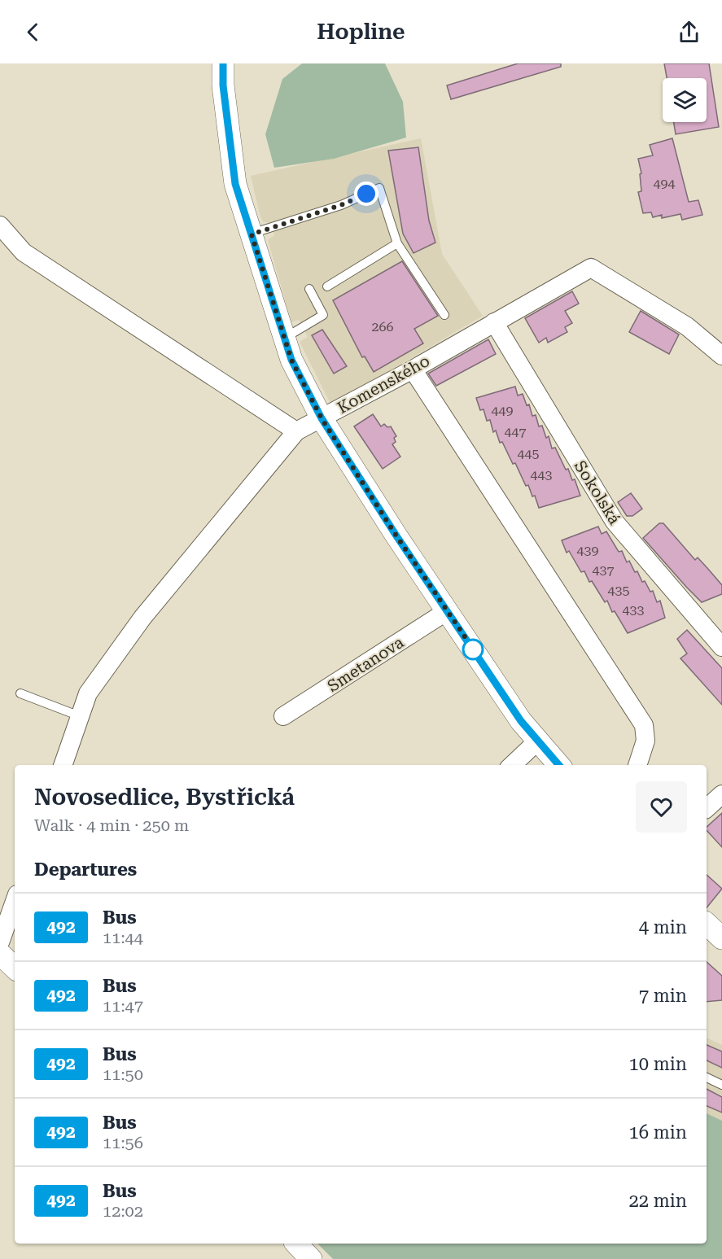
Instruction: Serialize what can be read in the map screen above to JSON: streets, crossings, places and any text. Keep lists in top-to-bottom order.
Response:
{
  "streets": {
    "street": ["Komenského", "Sokolská", "Smetanova"]
  },
  "crossings": [
    ["Komenského", "Sokolská"]
  ],
  "lines": ["bus line 492"],
  "house_numbers": [
    "494",
    "266",
    "449",
    "447",
    "445",
    "443",
    "439",
    "437",
    "435",
    "433"
  ],
  "page": {
    "header": "Hopline",
    "heading": [
      ["Novosedlice, Bystřická", "Walk · 4 min · 250 m"],
      "Departures"
    ],
    "list": [
      {
        "mark": "492",
        "name": "Bus",
        "note": "11:44",
        "value": "4 min"
      },
      {
        "mark": "492",
        "name": "Bus",
        "note": "11:47",
        "value": "7 min"
      },
      {
        "mark": "492",
        "name": "Bus",
        "note": "11:50",
        "value": "10 min"
      },
      {
        "mark": "492",
        "name": "Bus",
        "note": "11:56",
        "value": "16 min"
      },
      {
        "mark": "492",
        "name": "Bus",
        "note": "12:02",
        "value": "22 min"
      }
    ]
  }
}
